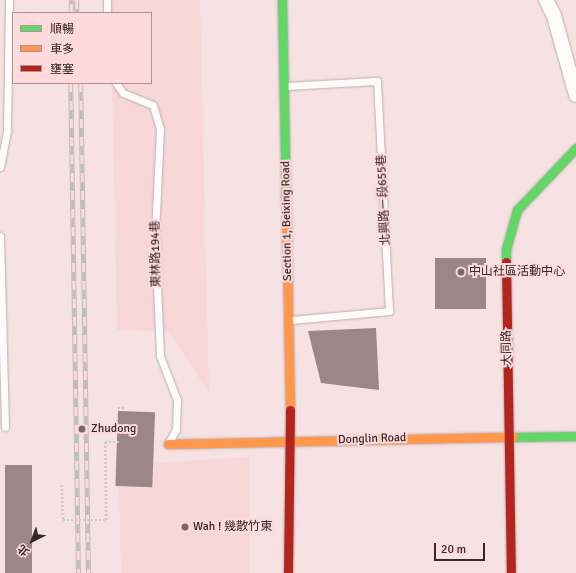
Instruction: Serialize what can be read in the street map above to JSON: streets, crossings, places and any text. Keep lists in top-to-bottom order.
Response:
{
  "streets": {
    "street": ["Section 1, Beixing Road", "大同路", "Donglin Road"],
    "lane": ["北興路ㄧ段655巷", "東林路194巷"]
  },
  "crossings": [
    ["北興路ㄧ段655巷", "Section 1, Beixing Road"],
    ["Section 1, Beixing Road", "Donglin Road"],
    ["東林路194巷", "Donglin Road"],
    ["大同路", "Donglin Road"]
  ],
  "places": ["中山社區活動中心", "Zhudong", "Wah ! 幾散竹東"],
  "legend": ["順暢", "車多", "壅塞"],
  "scale_bar": "20 m",
  "north": "bottom left"
}
